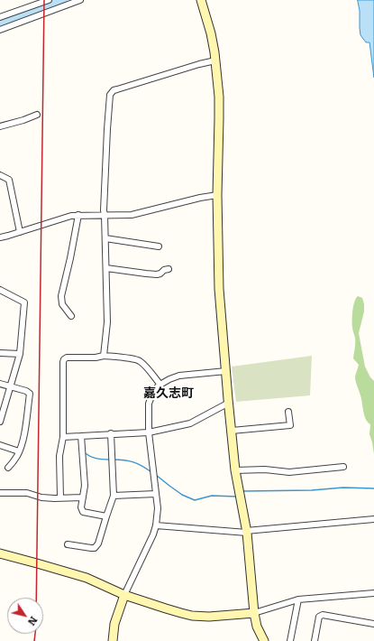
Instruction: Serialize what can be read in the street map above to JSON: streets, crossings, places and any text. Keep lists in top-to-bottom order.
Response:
{
  "districts": ["嘉久志町"],
  "north": "bottom right"
}
